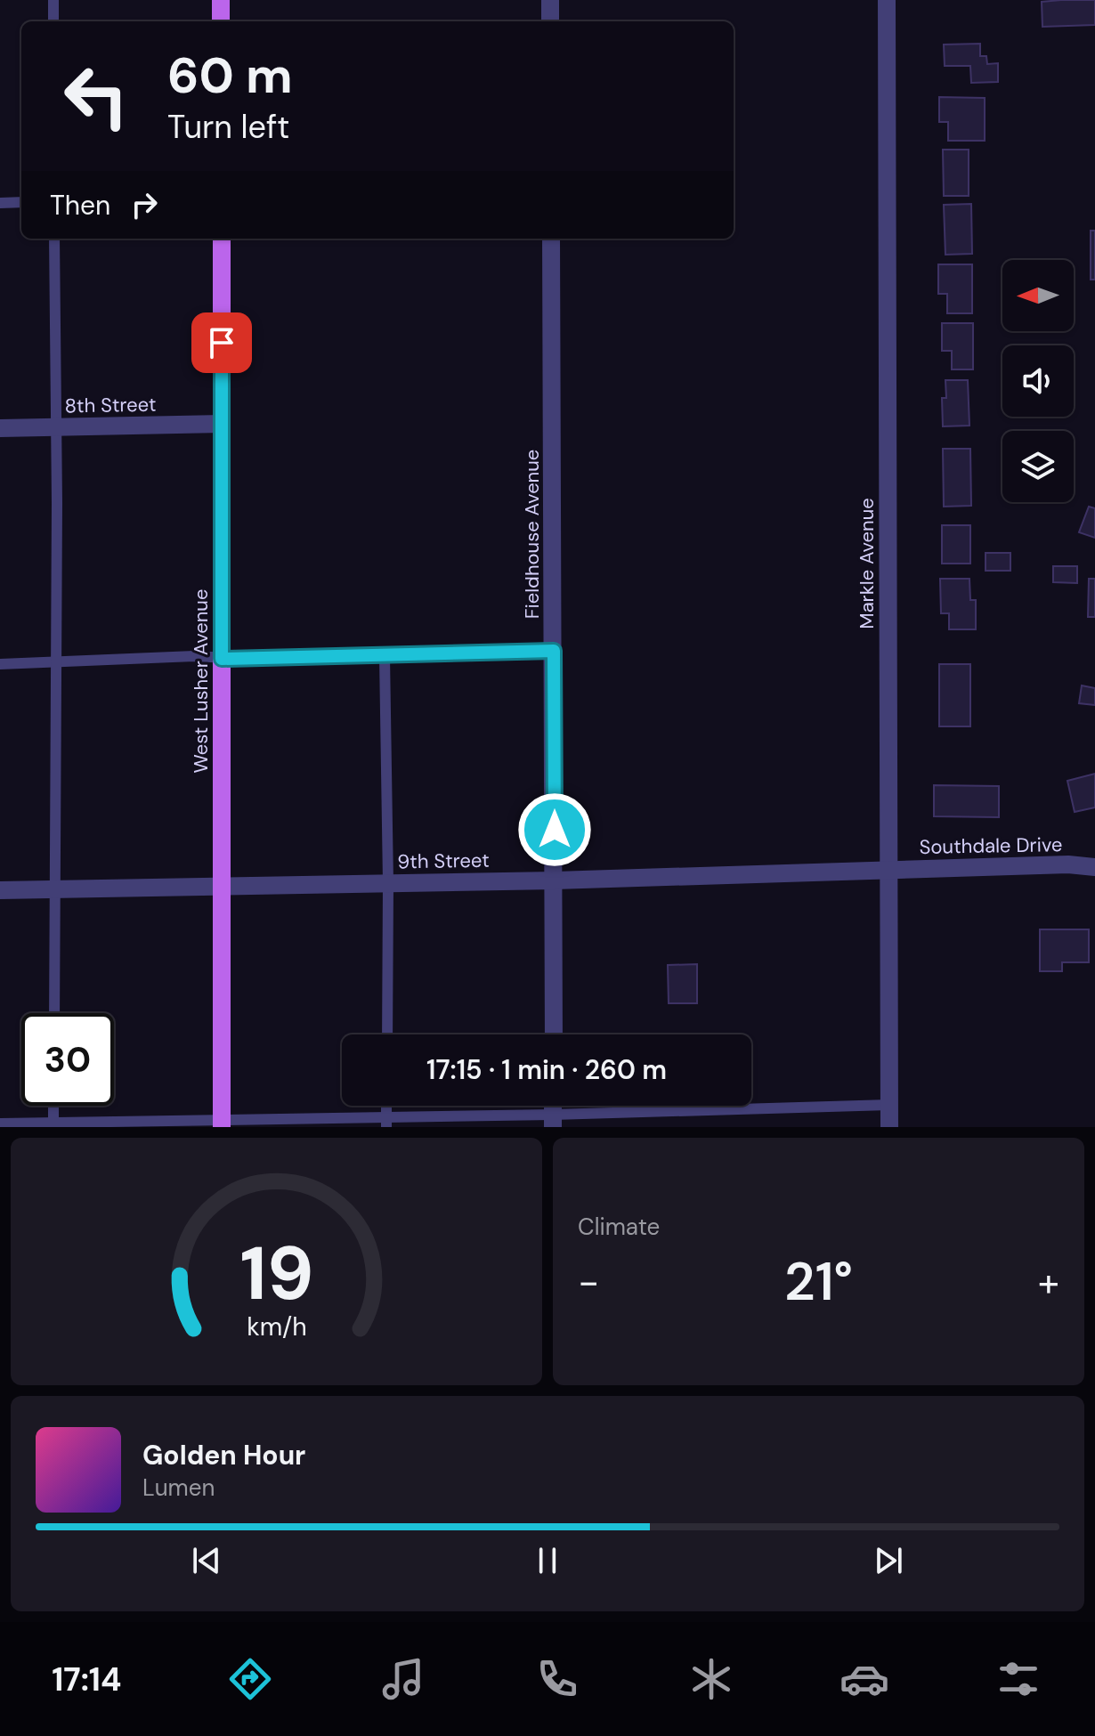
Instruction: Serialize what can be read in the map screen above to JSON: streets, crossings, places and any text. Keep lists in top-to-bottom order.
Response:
{
  "streets": {
    "main road": ["West Lusher Avenue"],
    "street": [
      "8th Street",
      "Fieldhouse Avenue",
      "Markle Avenue",
      "Southdale Drive",
      "9th Street"
    ]
  },
  "crossings": [
    ["8th Street", "West Lusher Avenue"],
    ["Fieldhouse Avenue", "9th Street"],
    ["Markle Avenue", "Southdale Drive"],
    ["Markle Avenue", "9th Street"],
    ["West Lusher Avenue", "9th Street"],
    ["Southdale Drive", "9th Street"]
  ],
  "north": "left",
  "page": {
    "turn": ["60 m", "Turn left"],
    "then": "Then",
    "limit": "30",
    "trip": "17:15 · 1 min · 260 m",
    "tile": "Climate",
    "heat": ["−", "21°", "+"],
    "song": ["Golden Hour", "Lumen"],
    "tabs": "17:14",
    "gauge": ["19", "km/h"]
  }
}
